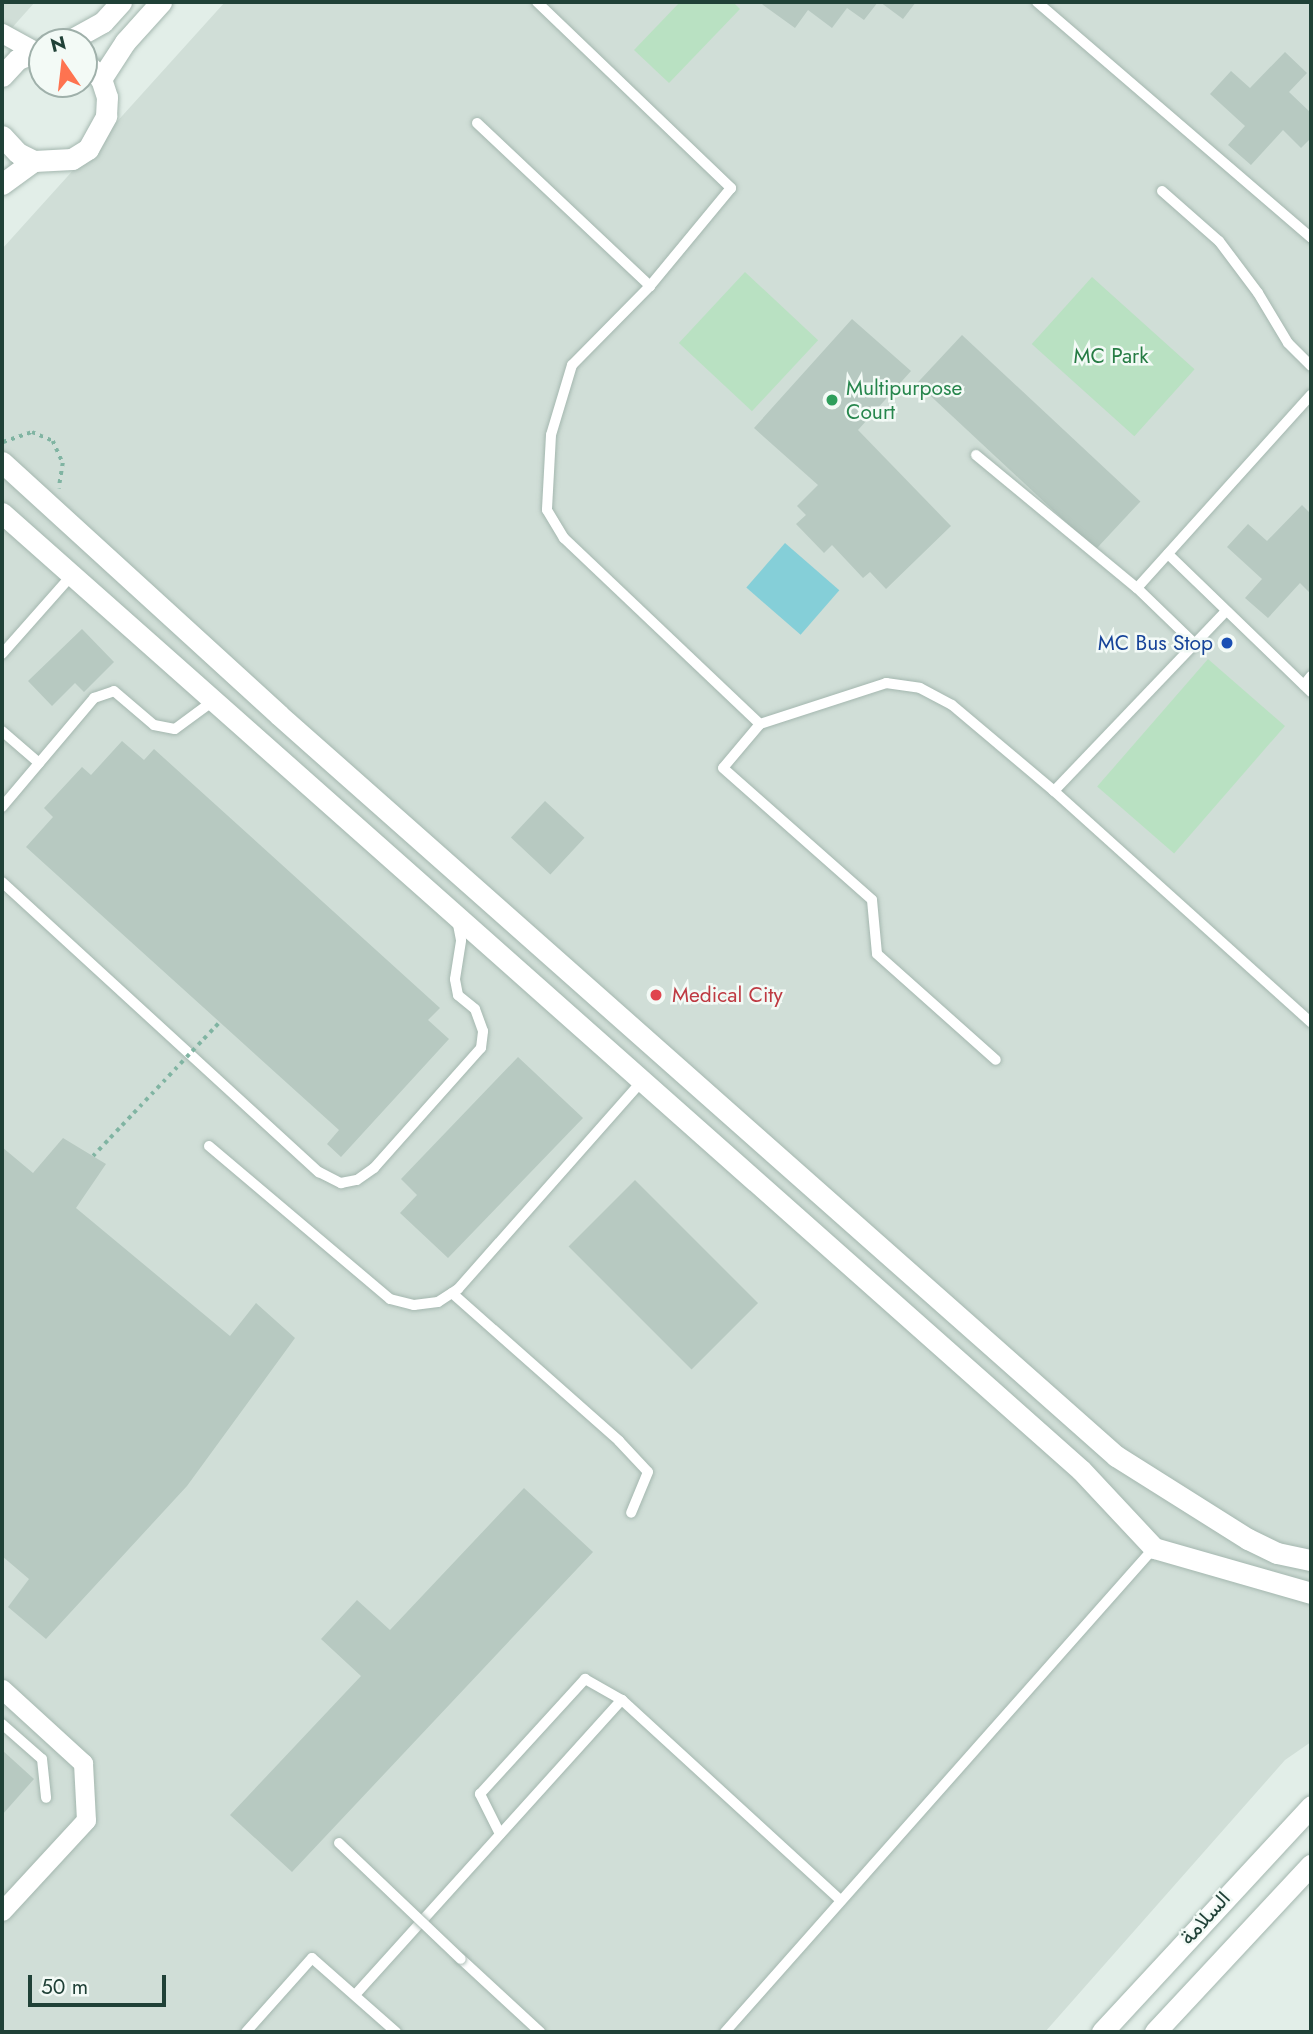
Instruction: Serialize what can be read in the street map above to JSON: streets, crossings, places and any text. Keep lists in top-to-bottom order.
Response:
{
  "streets": {
    "street": ["السلامة"]
  },
  "parks": ["MC Park"],
  "places": ["Multipurpose Court", "MC Bus Stop", "Medical City"],
  "scale_bar": "50 m",
  "north": "top"
}
